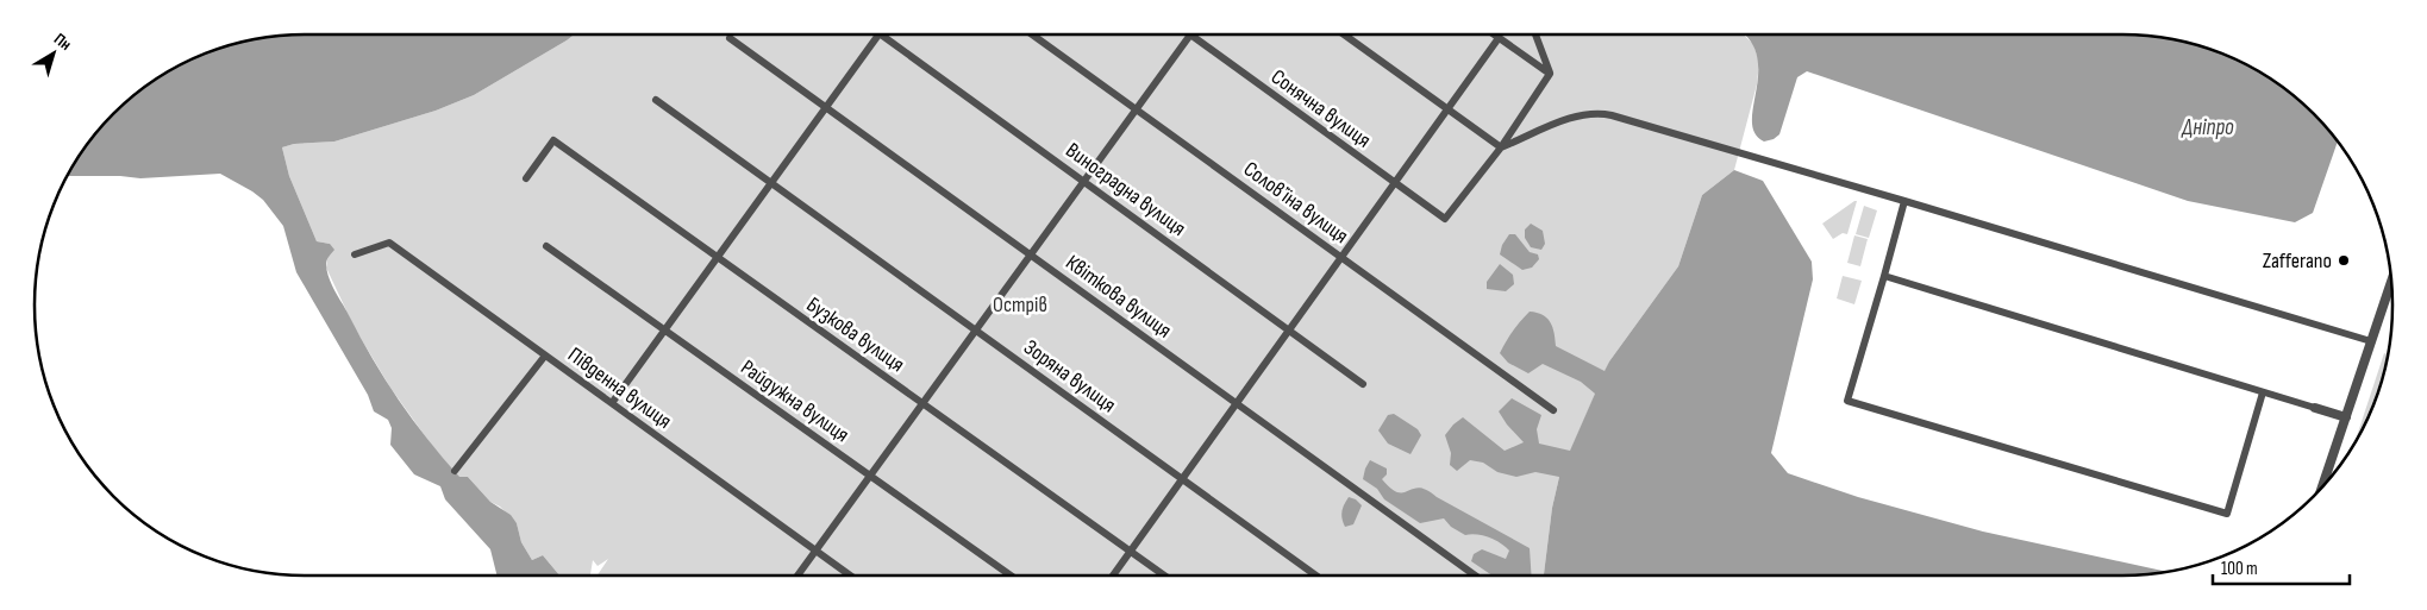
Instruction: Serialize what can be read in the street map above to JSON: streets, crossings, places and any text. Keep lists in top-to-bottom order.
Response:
{
  "streets": {
    "street": [
      "Сонячна вулиця",
      "Виноградна вулиця",
      "Соловʼїна вулиця",
      "Квіткова вулиця",
      "Бузкова вулиця",
      "Зоряна вулиця",
      "Південна вулиця",
      "Райдужна вулиця"
    ]
  },
  "water": ["Дніпро"],
  "parks": ["Острів"],
  "places": ["Zafferano"],
  "scale_bar": "100 m",
  "north": "top right"
}
